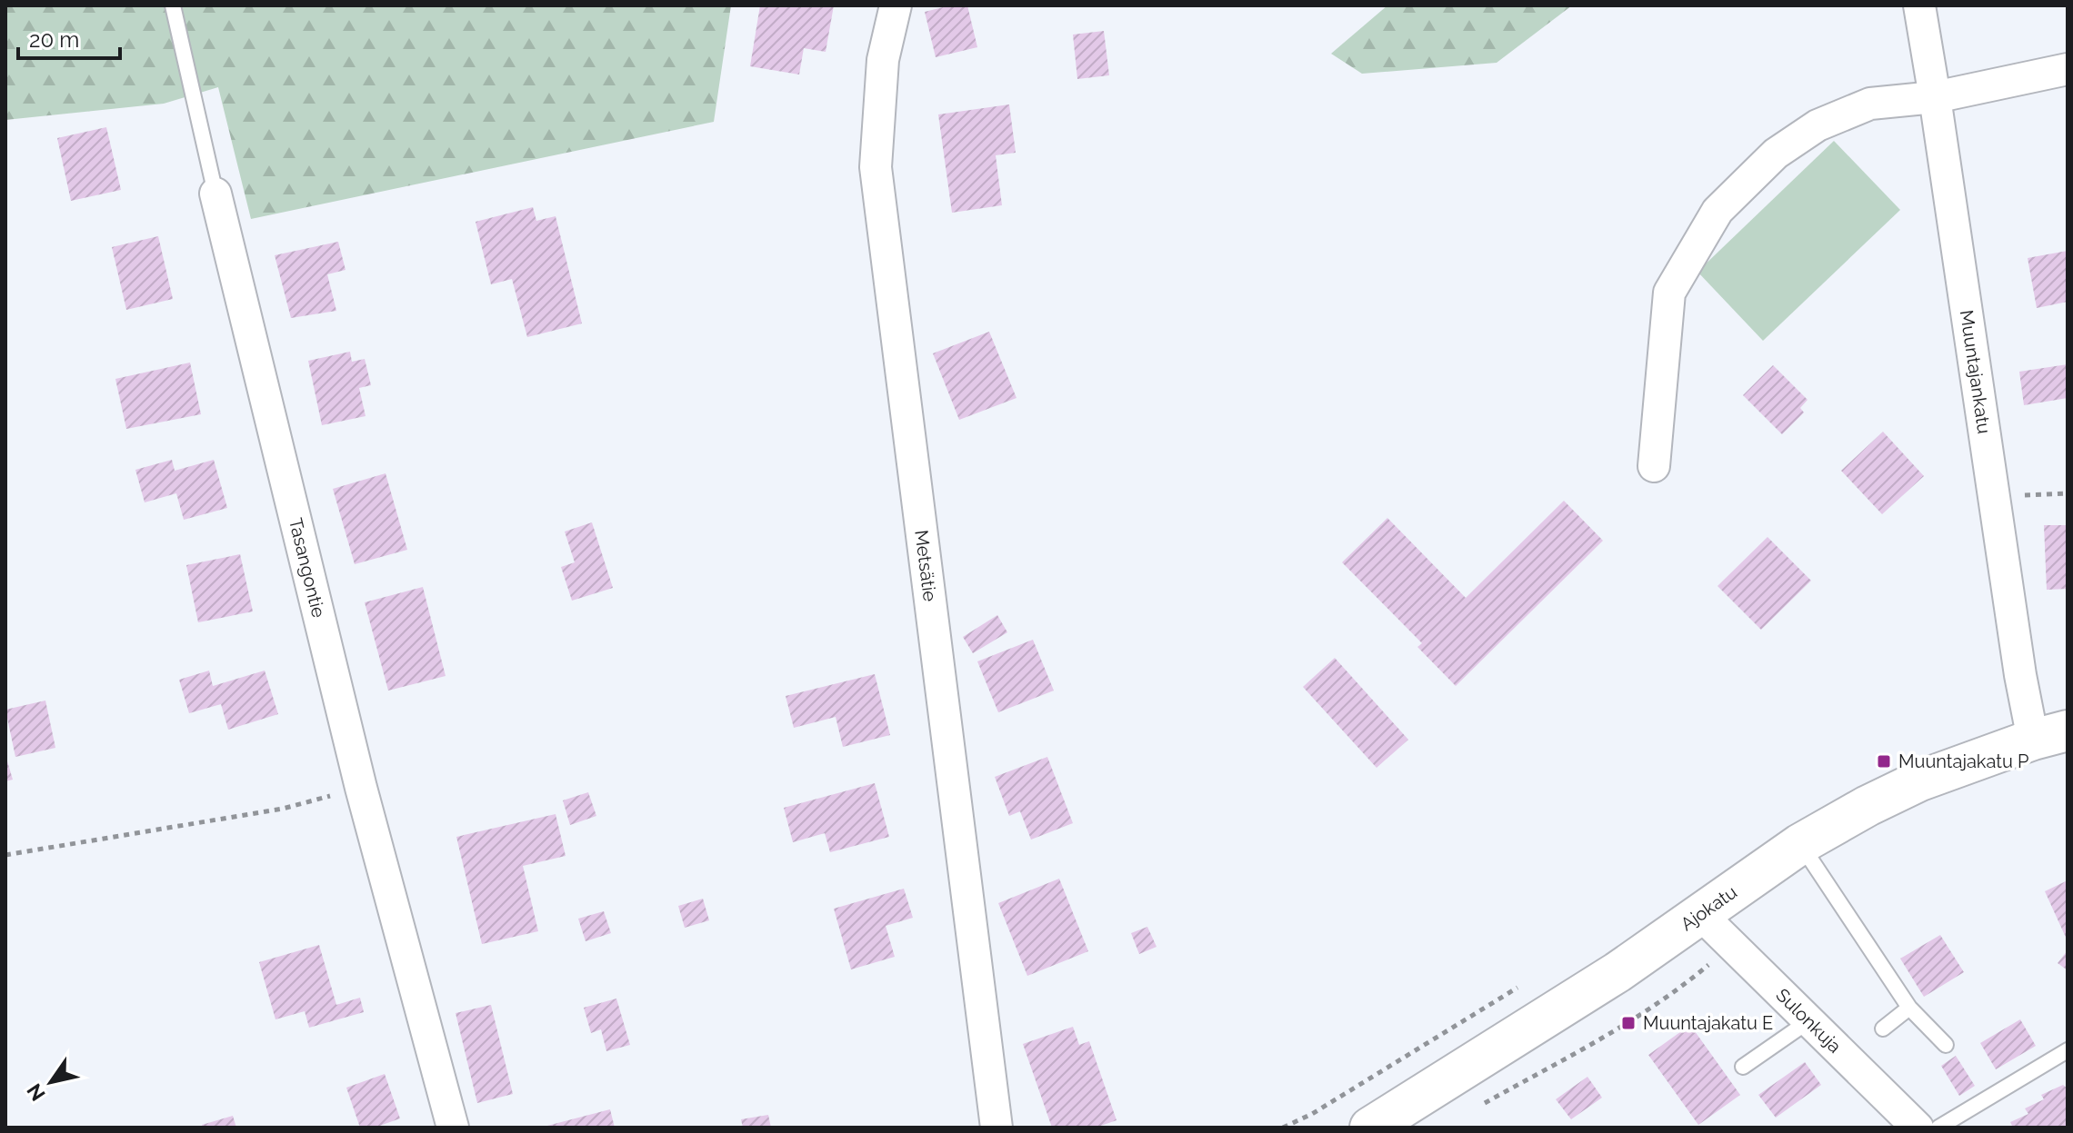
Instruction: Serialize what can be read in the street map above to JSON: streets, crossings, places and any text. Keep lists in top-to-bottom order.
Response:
{
  "streets": {
    "street": [
      "Muuntajankatu",
      "Metsätie",
      "Tasangontie",
      "Ajokatu",
      "Sulonkuja"
    ]
  },
  "crossings": [
    ["Muuntajankatu", "Ajokatu"],
    ["Ajokatu", "Sulonkuja"]
  ],
  "places": {
    "transit": ["Muuntajakatu P", "Muuntajakatu E"]
  },
  "scale_bar": "20 m",
  "north": "bottom left"
}
